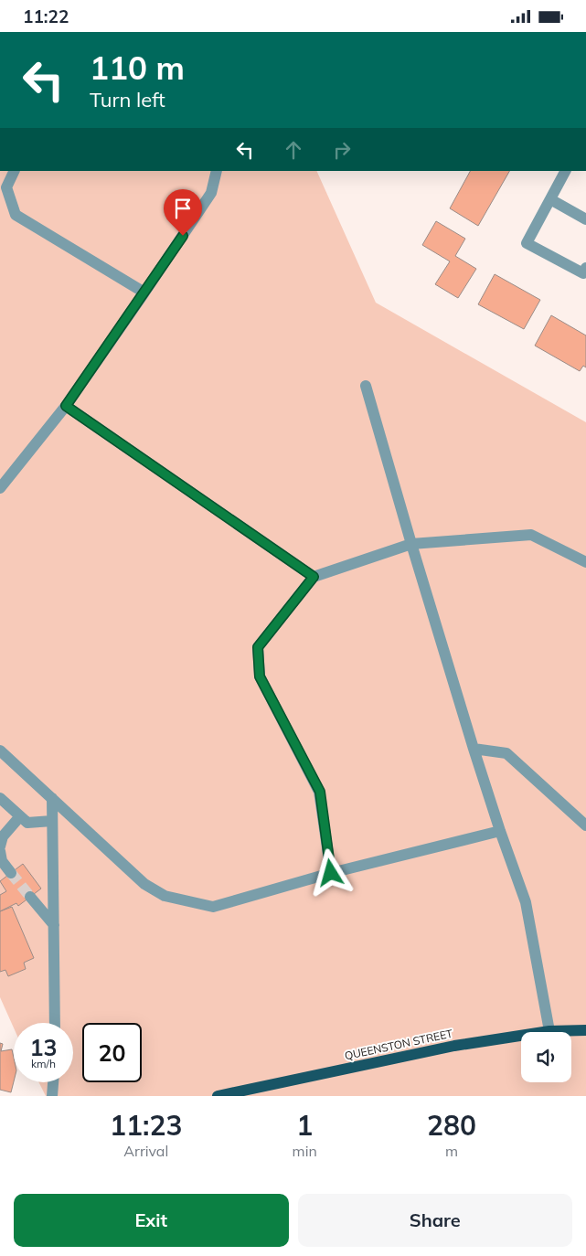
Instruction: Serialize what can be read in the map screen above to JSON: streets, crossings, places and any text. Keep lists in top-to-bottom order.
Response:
{
  "streets": {
    "main road": ["QUEENSTON STREET"]
  },
  "page": {
    "status": "11:22",
    "turn": ["110 m", "Turn left"],
    "speed": "13 km/h",
    "limit": "20",
    "eta": [
      "11:23",
      "Arrival",
      "1",
      "min",
      "280",
      "m"
    ],
    "buttons": ["Exit", "Share"]
  }
}
